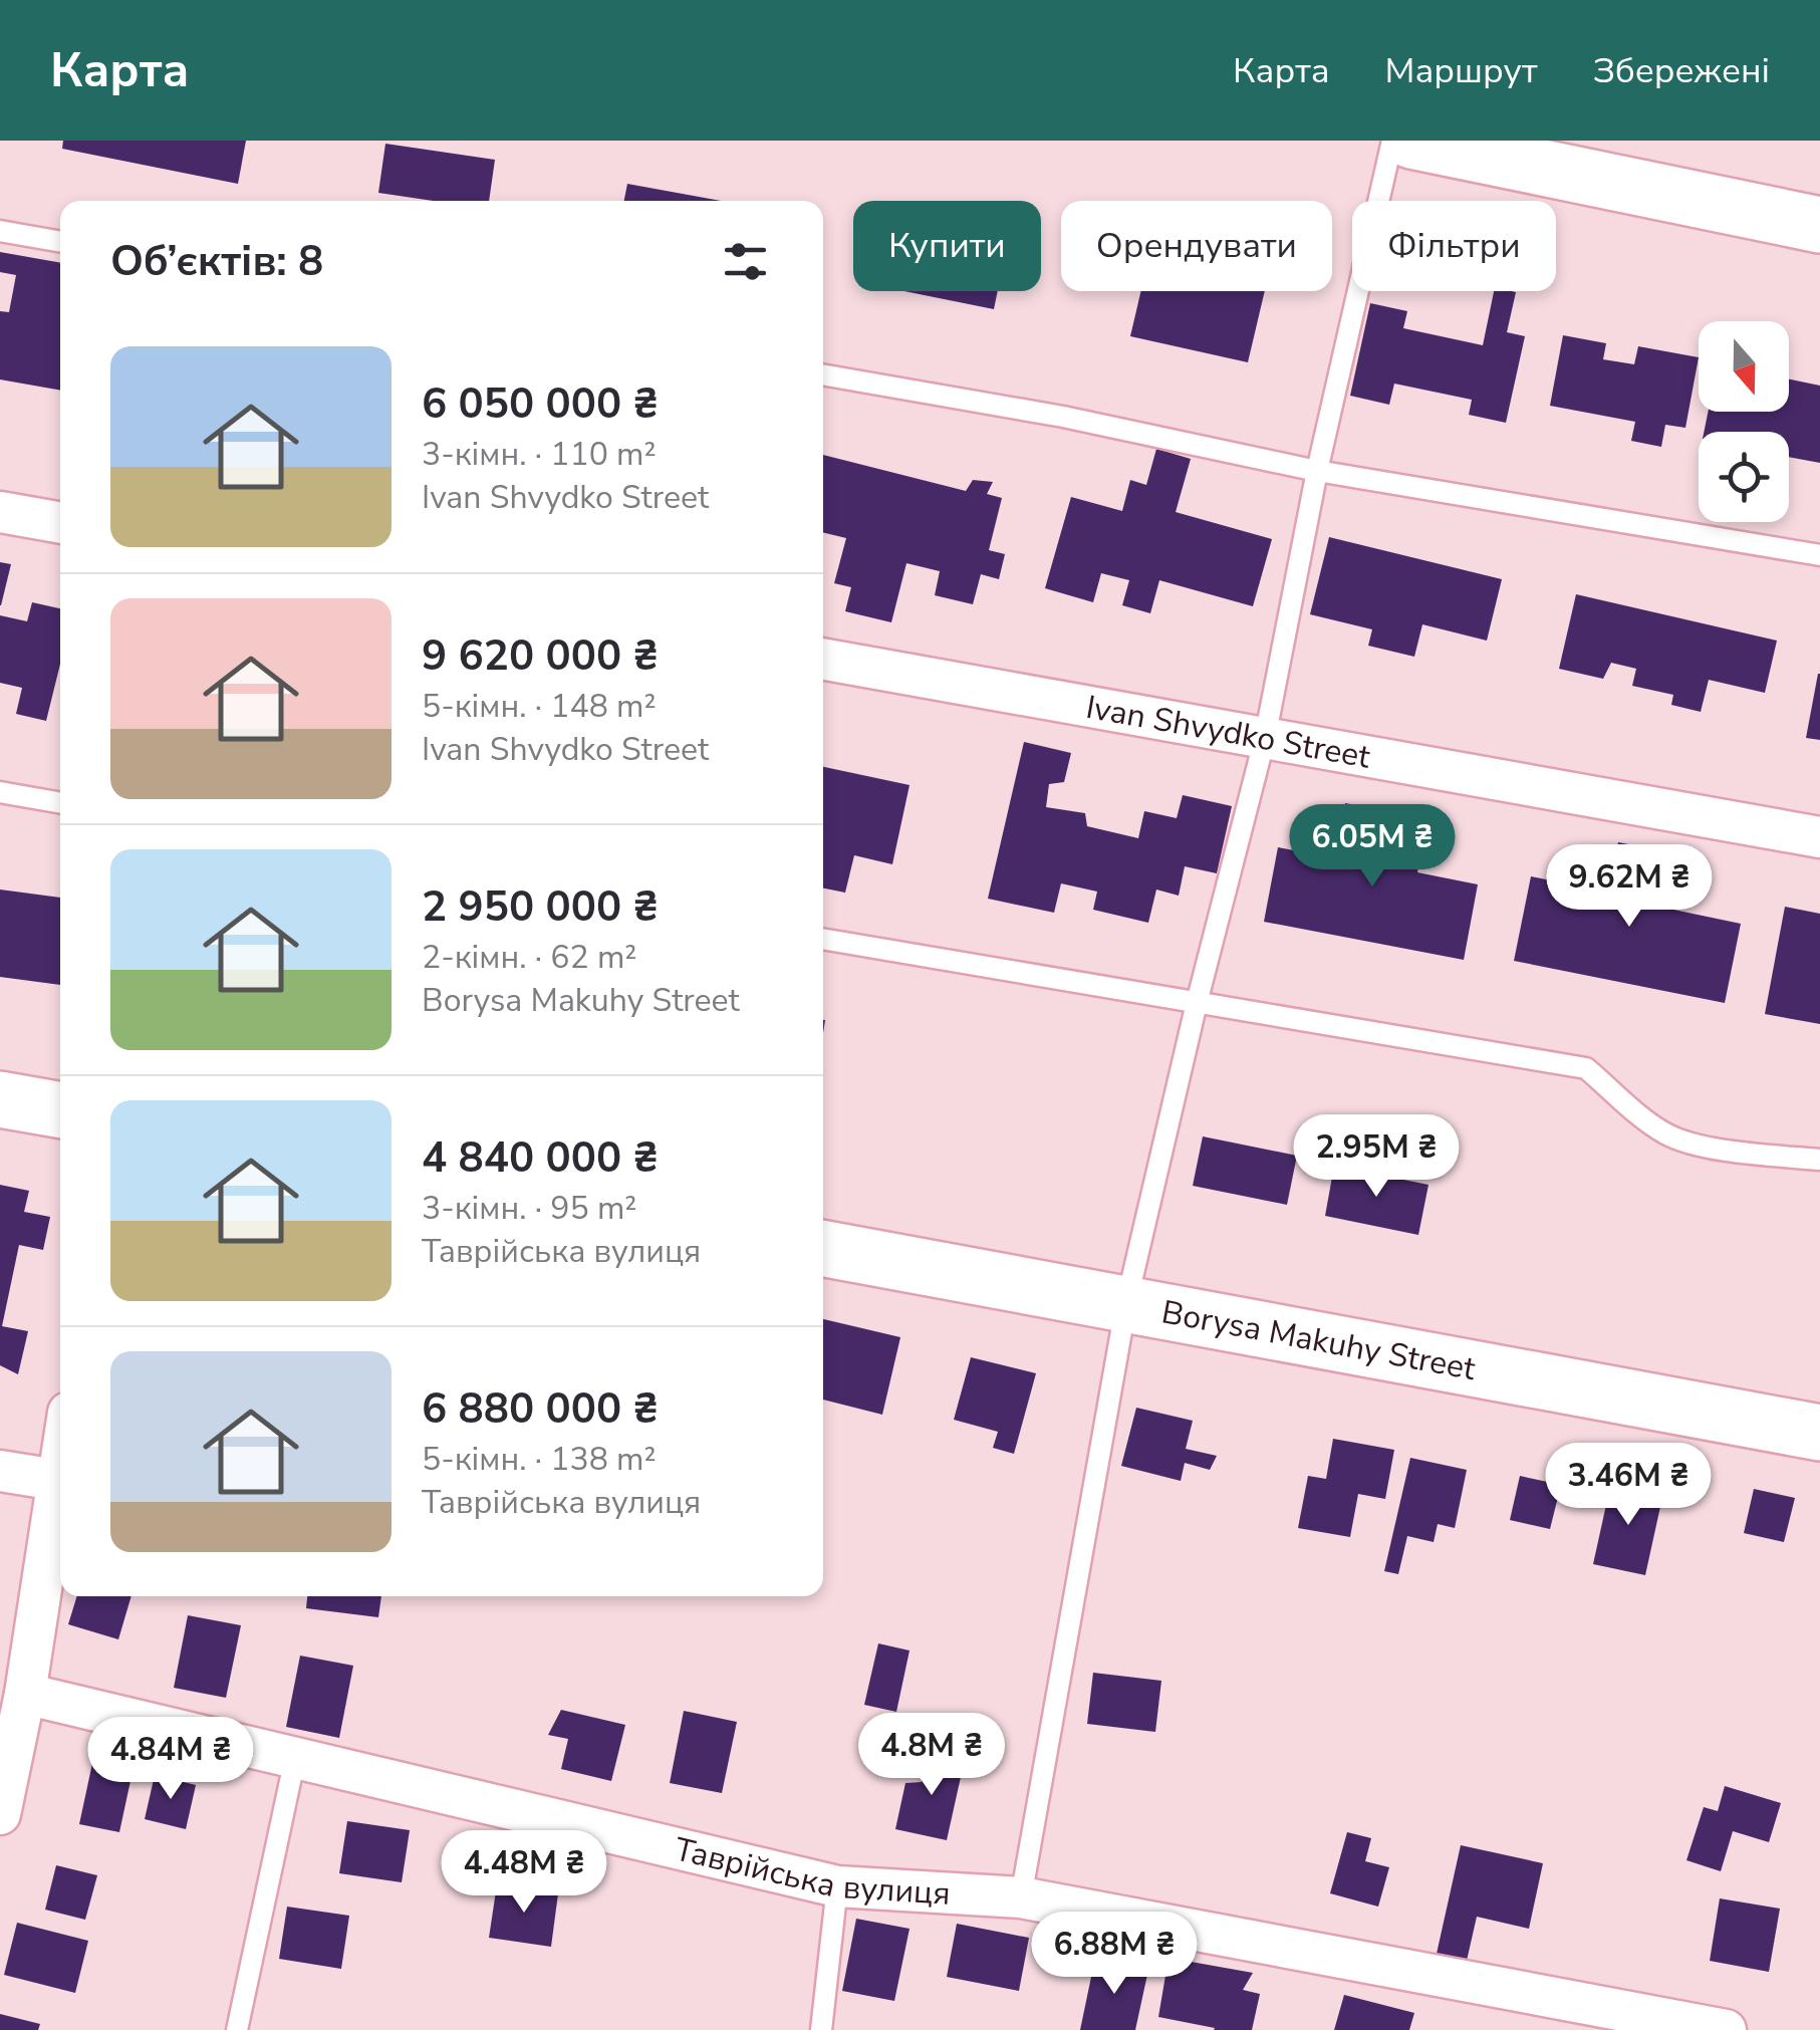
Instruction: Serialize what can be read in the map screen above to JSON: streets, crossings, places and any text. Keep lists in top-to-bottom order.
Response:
{
  "streets": {
    "main road": ["Borysa Makuhy Street"],
    "street": ["Ivan Shvydko Street", "Таврійська вулиця"]
  },
  "north": "bottom",
  "page": {
    "header": "Карта",
    "nav": ["Карта", "Маршрут", "Збережені"],
    "chip": ["Купити", "Орендувати", "Фільтри"],
    "heading": "Об’єктів: 8",
    "list": [
      {
        "name": "6 050 000 ₴",
        "note": "3-кімн. · 110 m² · Ivan Shvydko Street"
      },
      {
        "name": "9 620 000 ₴",
        "note": "5-кімн. · 148 m² · Ivan Shvydko Street"
      },
      {
        "name": "2 950 000 ₴",
        "note": "2-кімн. · 62 m² · Borysa Makuhy Street"
      },
      {
        "name": "4 840 000 ₴",
        "note": "3-кімн. · 95 m² · Таврійська вулиця"
      },
      {
        "name": "6 880 000 ₴",
        "note": "5-кімн. · 138 m² · Таврійська вулиця"
      }
    ],
    "price": [
      "6.05M ₴",
      "9.62M ₴",
      "2.95M ₴",
      "3.46M ₴",
      "4.8M ₴",
      "4.84M ₴",
      "4.48M ₴",
      "6.88M ₴"
    ]
  }
}
